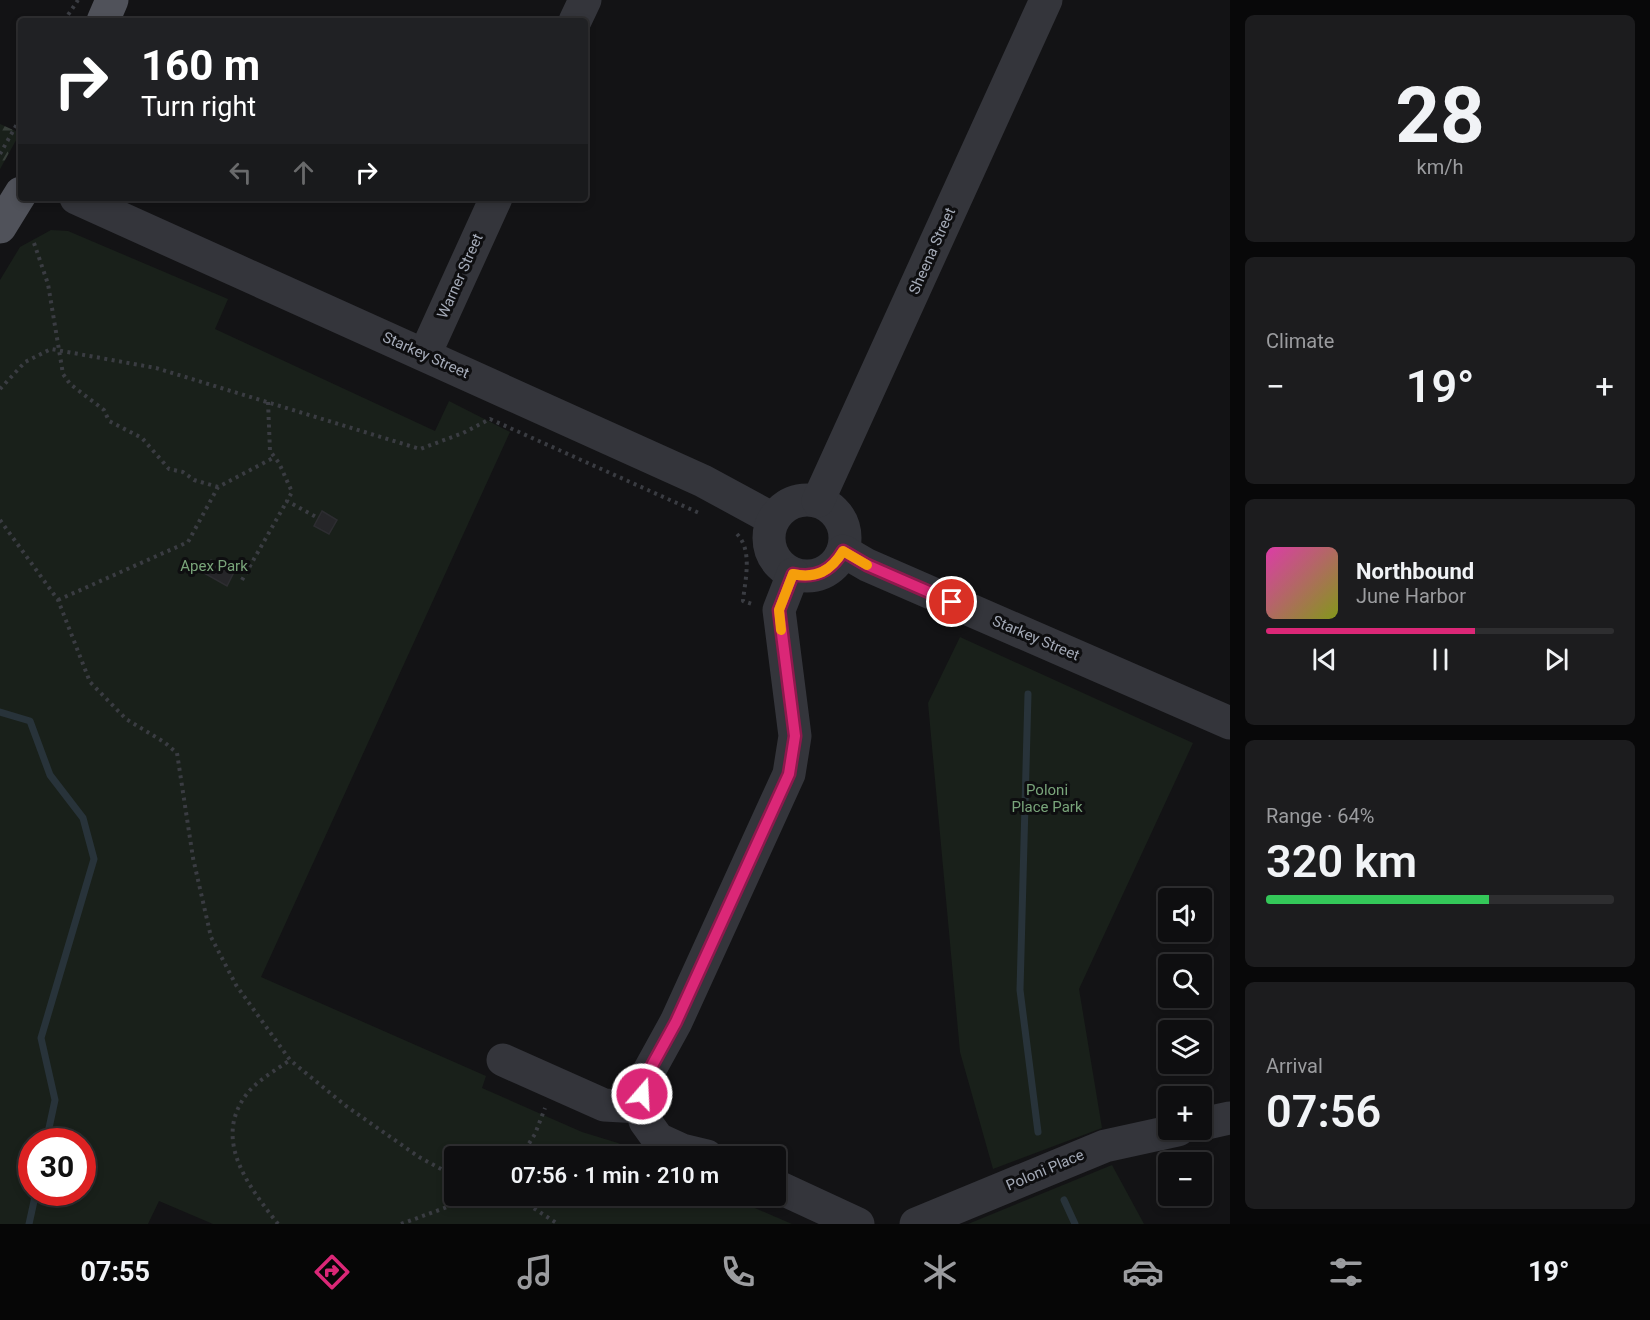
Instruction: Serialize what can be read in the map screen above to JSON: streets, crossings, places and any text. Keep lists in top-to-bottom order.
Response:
{
  "streets": {
    "street": [
      "Sheena Street",
      "Warner Street",
      "Starkey Street",
      "Poloni Place"
    ]
  },
  "crossings": [
    ["Sheena Street", "Starkey Street"],
    ["Warner Street", "Starkey Street"]
  ],
  "parks": ["Apex Park", "Poloni Place Park"],
  "page": {
    "tile": [
      ["28", "km/h"],
      "Climate",
      ["Range · 64%", "320 km"],
      ["Arrival", "07:56"]
    ],
    "turn": ["160 m", "Turn right"],
    "heat": ["−", "19°", "+"],
    "song": ["Northbound", "June Harbor"],
    "map_buttons": ["+", "−"],
    "limit": "30",
    "trip": "07:56 · 1 min · 210 m",
    "tabs": ["07:55", "19°"]
  }
}
